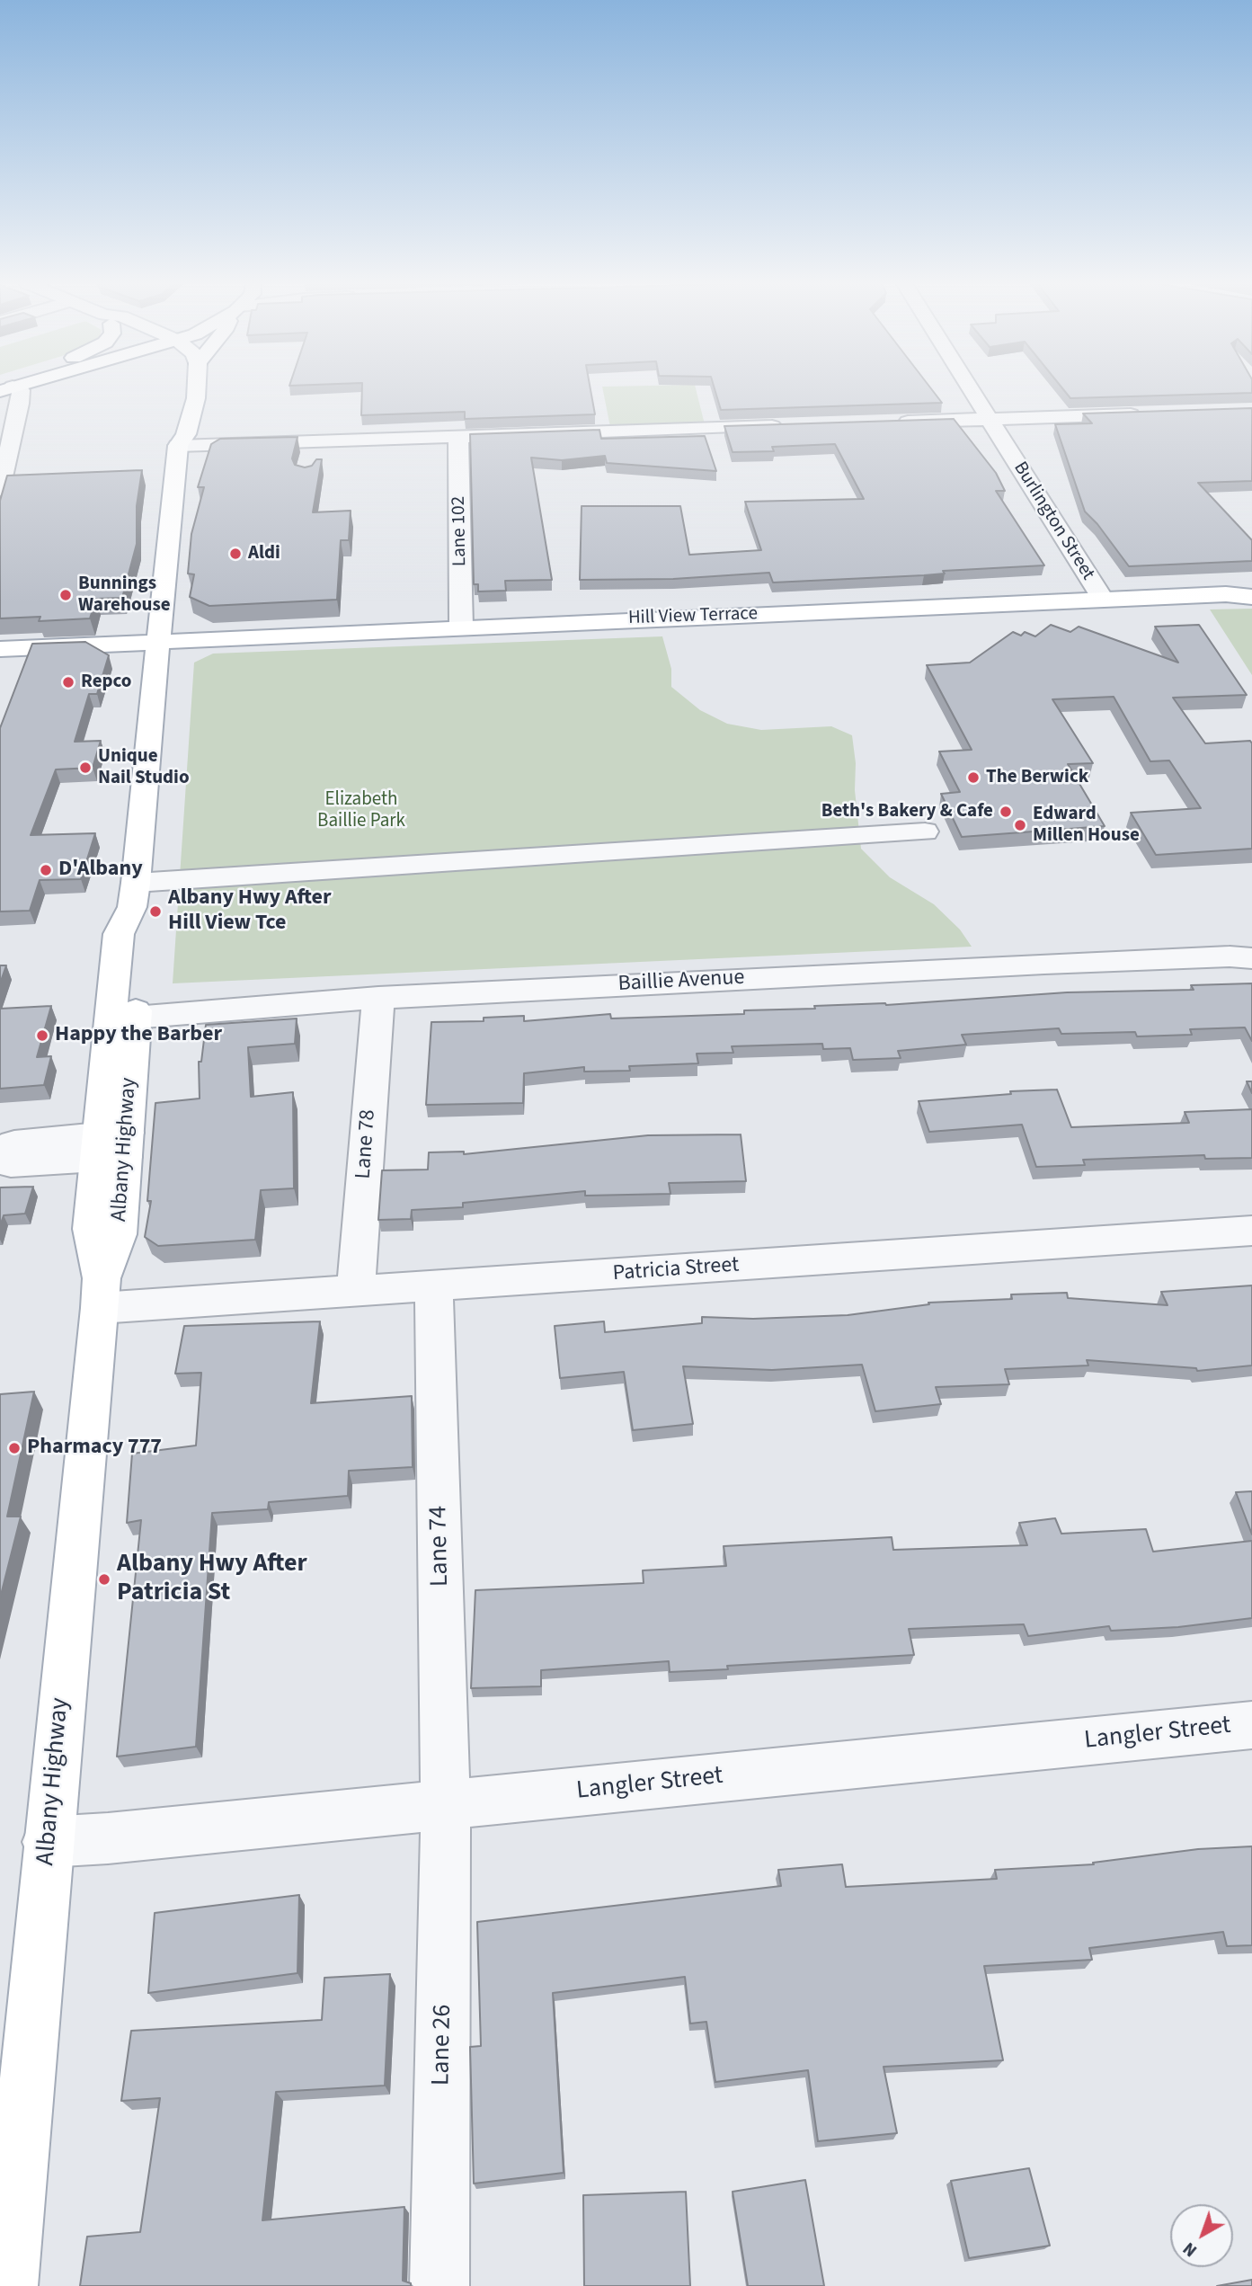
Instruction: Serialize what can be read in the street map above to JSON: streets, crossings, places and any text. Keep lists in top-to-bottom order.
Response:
{
  "streets": {
    "main road": ["Hill View Terrace", "Albany Highway"],
    "street": [
      "Burlington Street",
      "Lane 102",
      "Baillie Avenue",
      "Lane 78",
      "Patricia Street",
      "Lane 74",
      "Langler Street",
      "Lane 26"
    ]
  },
  "crossings": [
    ["Burlington Street", "Hill View Terrace"],
    ["Lane 102", "Hill View Terrace"],
    ["Hill View Terrace", "Albany Highway"],
    ["Baillie Avenue", "Lane 78"],
    ["Baillie Avenue", "Albany Highway"],
    ["Lane 78", "Patricia Street"],
    ["Albany Highway", "Patricia Street"],
    ["Albany Highway", "Langler Street"],
    ["Patricia Street", "Lane 74"],
    ["Lane 74", "Langler Street"],
    ["Lane 74", "Lane 26"],
    ["Langler Street", "Lane 26"]
  ],
  "parks": ["Elizabeth Baillie Park"],
  "places": [
    "Aldi",
    "Bunnings Warehouse",
    "Repco",
    "Unique Nail Studio",
    "The Berwick",
    "Beth's Bakery & Cafe",
    "Edward Millen House",
    "D'Albany",
    "Albany Hwy After Hill View Tce",
    "Happy the Barber",
    "Pharmacy 777",
    "Albany Hwy After Patricia St"
  ],
  "north": "bottom left"
}
